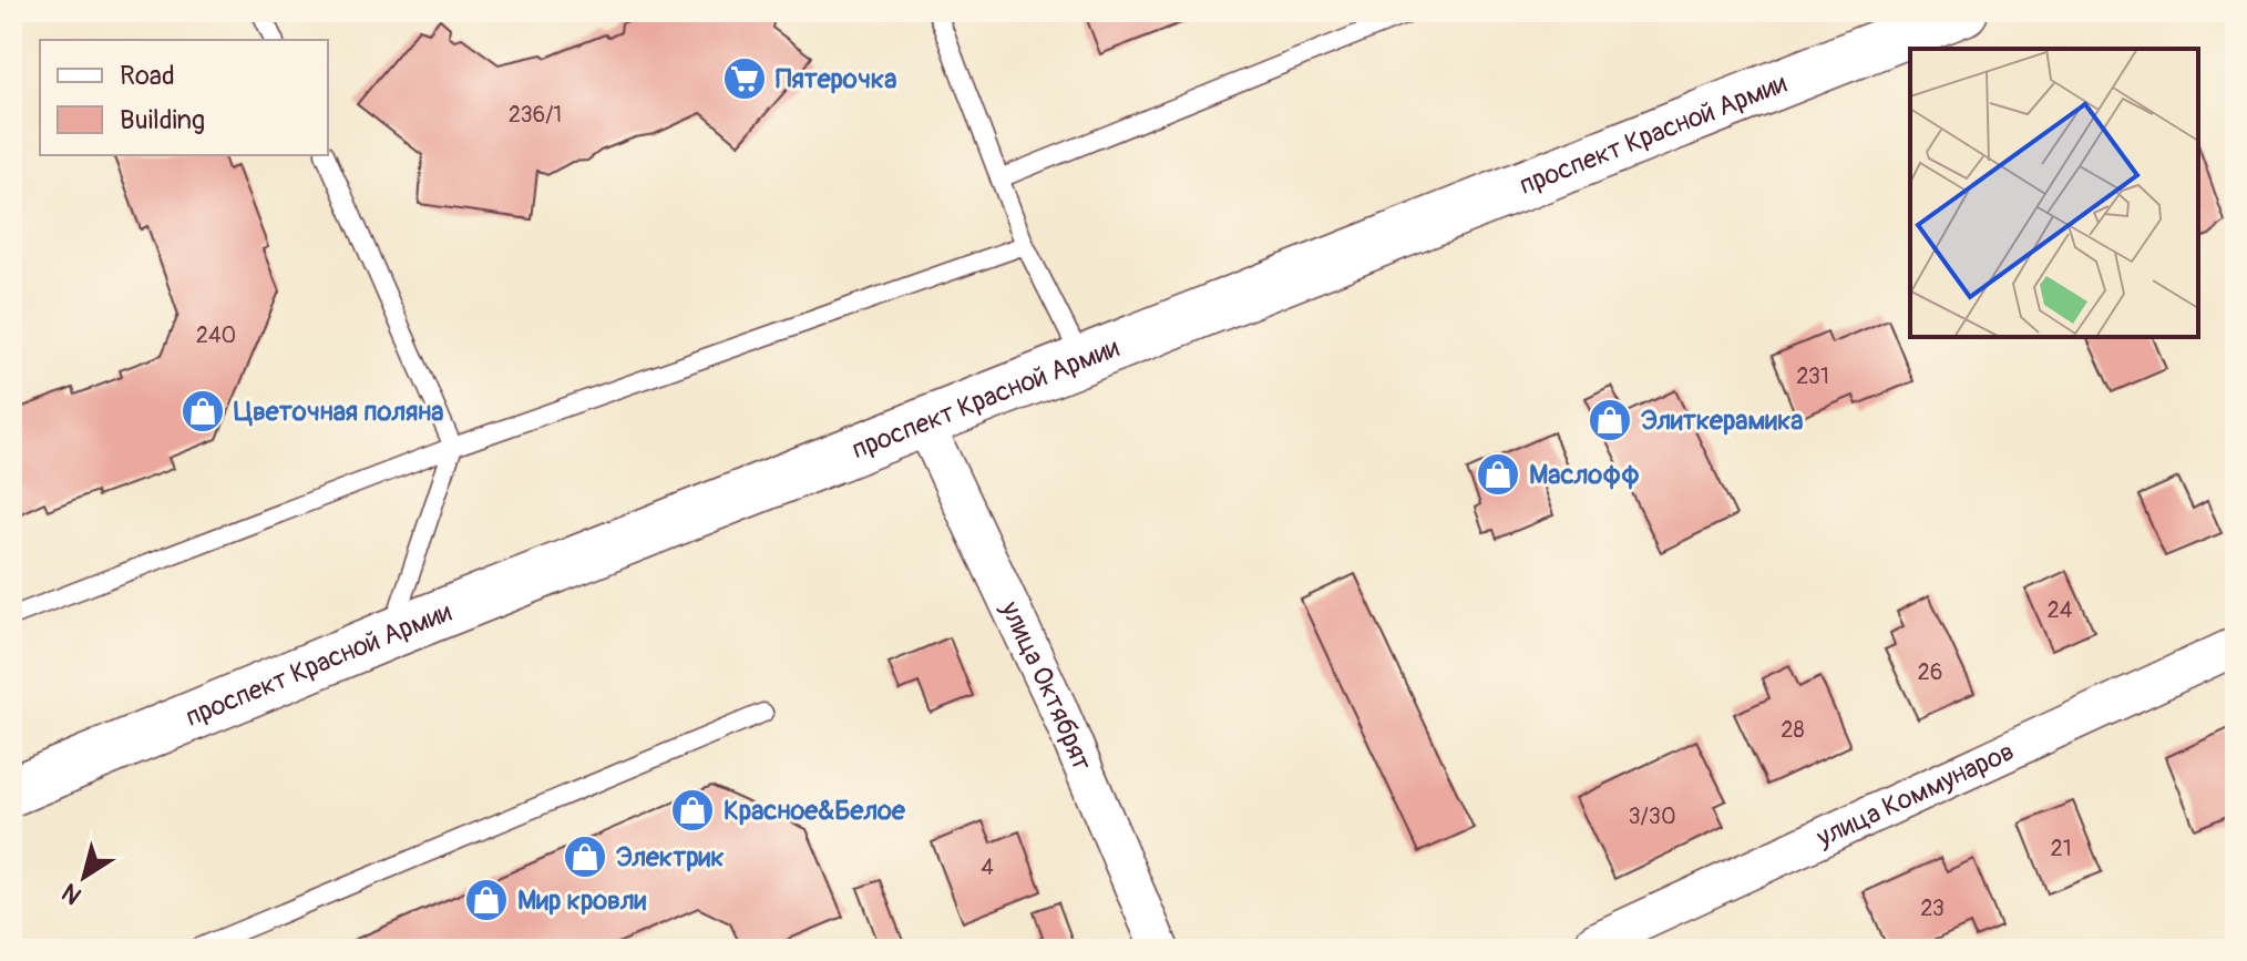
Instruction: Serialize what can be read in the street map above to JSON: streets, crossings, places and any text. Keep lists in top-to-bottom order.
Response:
{
  "streets": {
    "main road": ["проспект Красной Армии"],
    "street": ["улица Октябрят", "улица Коммунаров"]
  },
  "crossings": [
    ["проспект Красной Армии", "улица Октябрят"]
  ],
  "places": {
    "supermarket": ["Пятерочка"],
    "shop": [
      "Цветочная поляна",
      "Элиткерамика",
      "Маслофф",
      "Красное&Белое",
      "Электрик",
      "Мир кровли"
    ]
  },
  "house_numbers": [
    "236/1",
    "240",
    "231",
    "24",
    "26",
    "28",
    "3/30",
    "21",
    "4",
    "23"
  ],
  "legend": ["Road", "Building"],
  "north": "bottom left"
}
